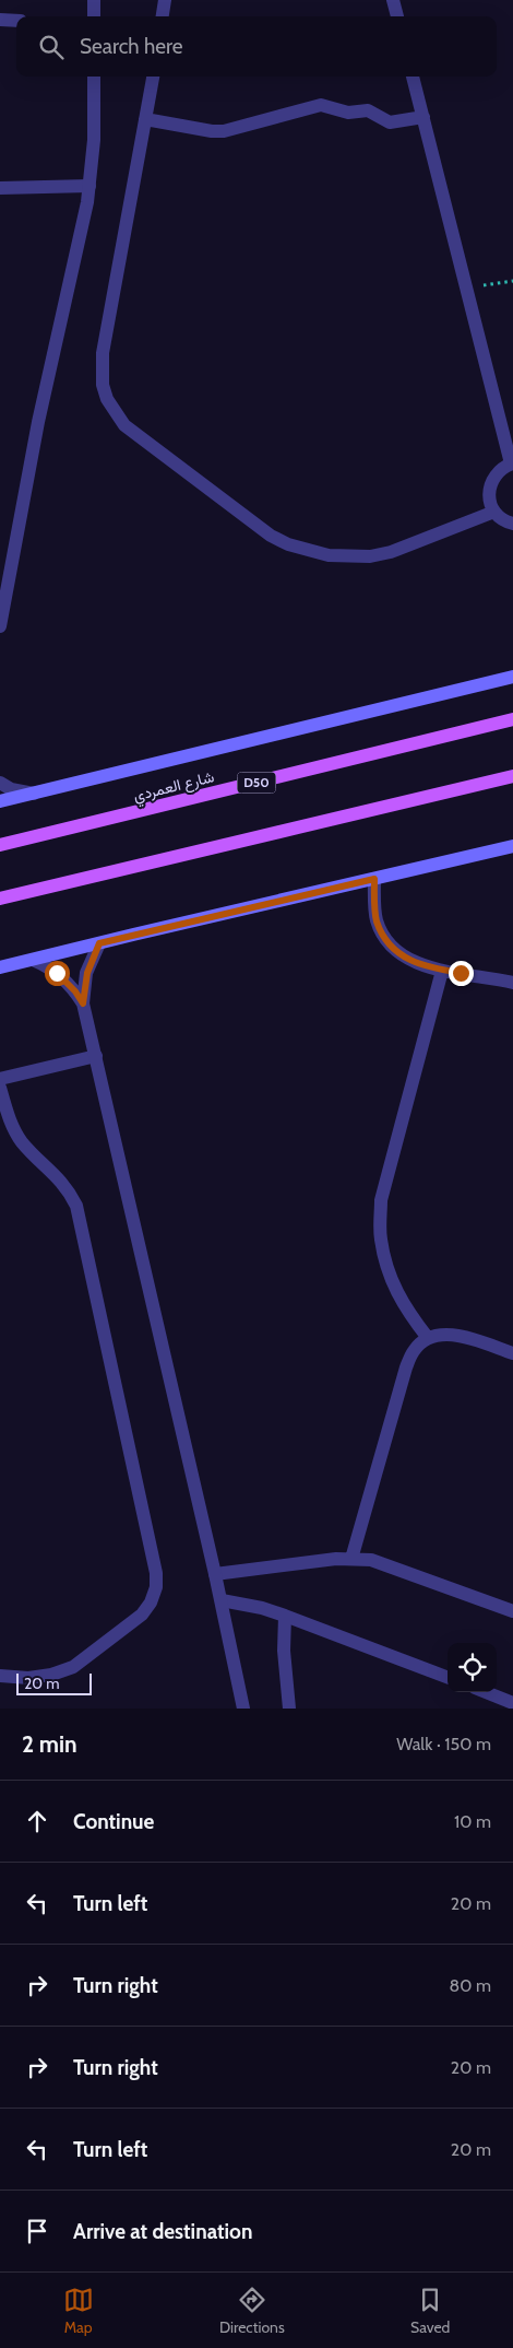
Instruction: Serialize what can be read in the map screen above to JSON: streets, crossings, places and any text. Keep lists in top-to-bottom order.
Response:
{
  "streets": {
    "main road": ["D50", "شارع العمردي"]
  },
  "scale_bar": "20 m",
  "page": {
    "search": "Search here",
    "scale": "20 m",
    "heading": ["2 min", "Walk · 150 m"],
    "list": [
      ["Continue", "10 m"],
      ["Turn left", "20 m"],
      ["Turn right", "80 m"],
      ["Turn right", "20 m"],
      ["Turn left", "20 m"],
      "Arrive at destination"
    ],
    "nav": ["Map", "Directions", "Saved"]
  }
}
